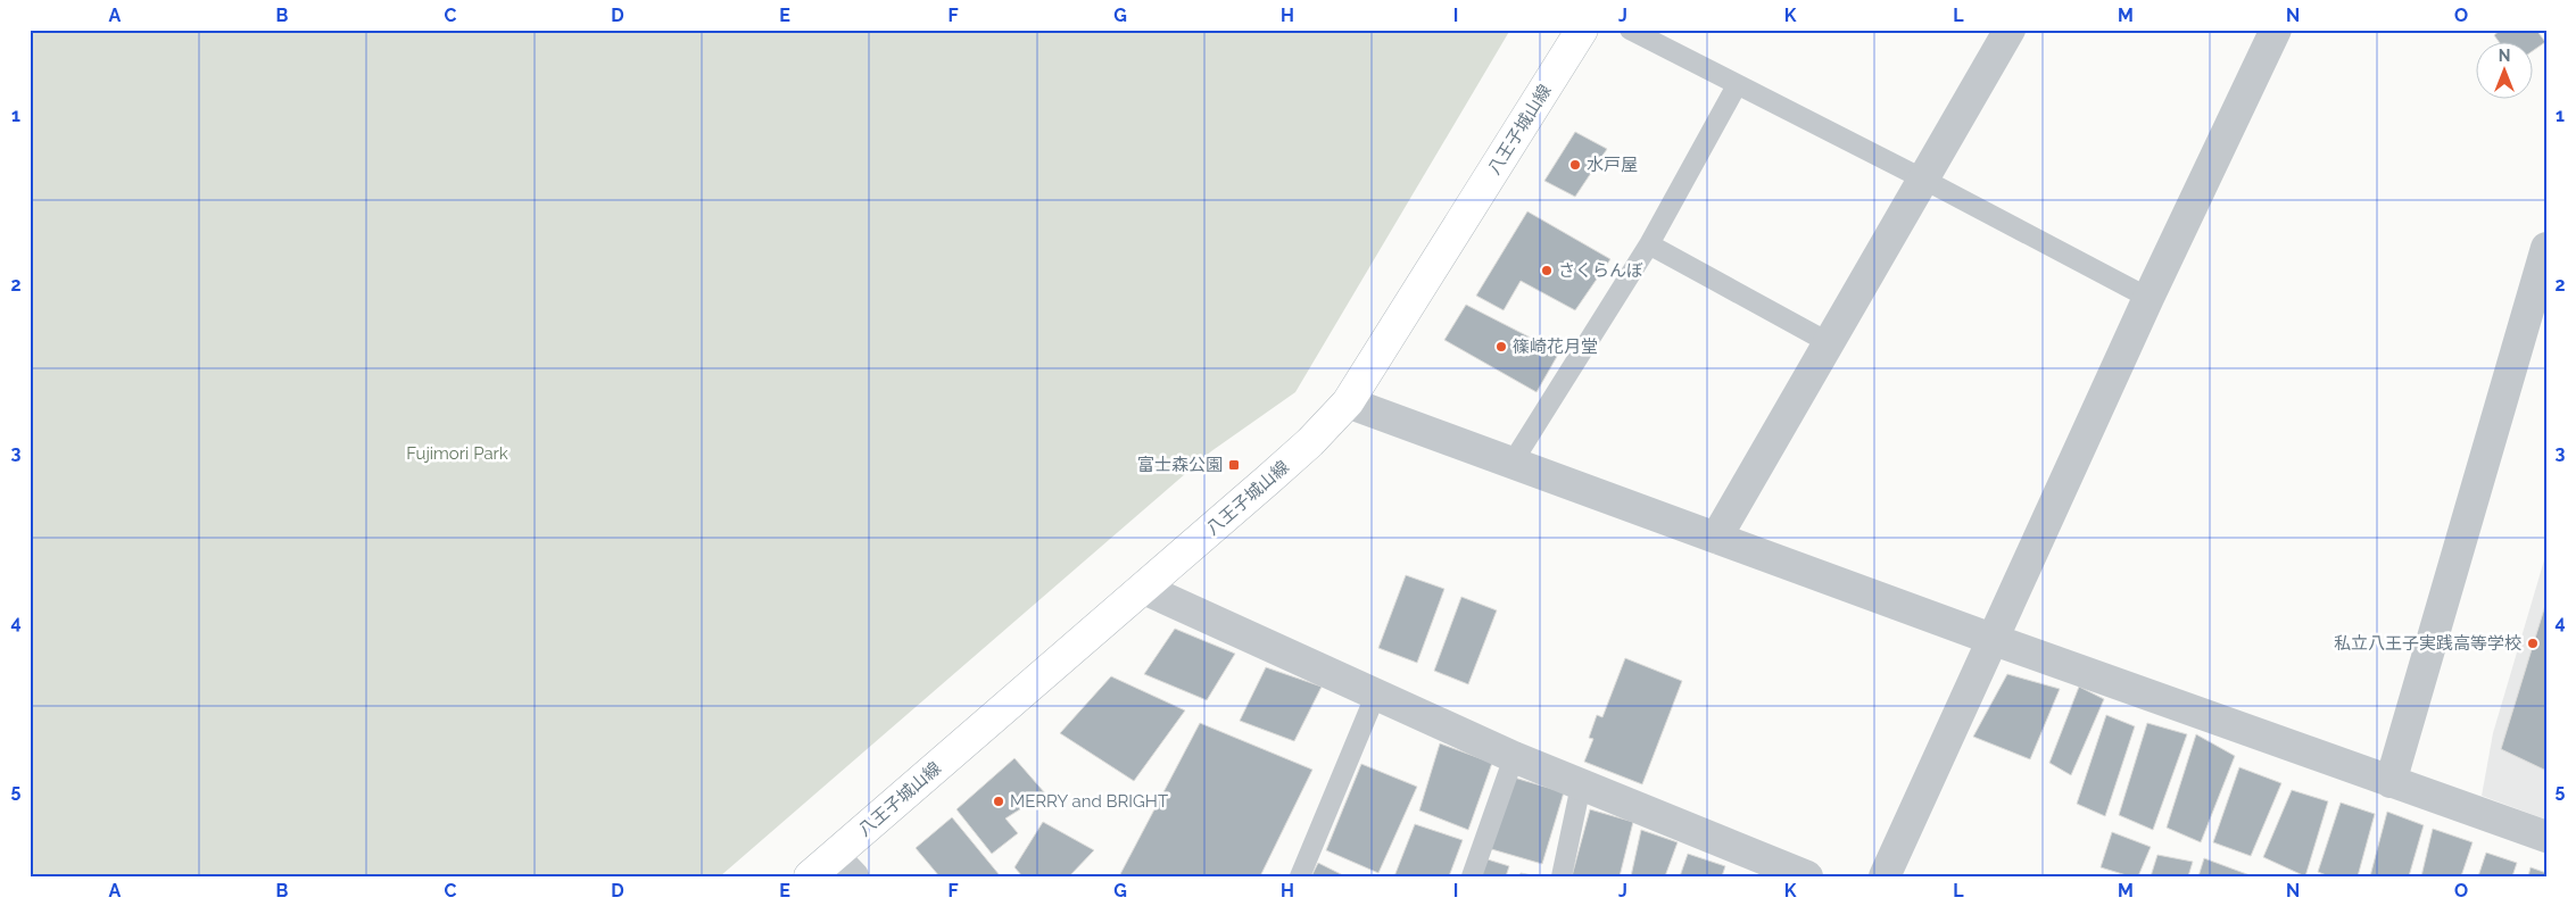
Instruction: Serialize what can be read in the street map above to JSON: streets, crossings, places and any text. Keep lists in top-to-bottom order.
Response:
{
  "streets": {
    "main road": ["八王子城山線"]
  },
  "parks": ["Fujimori Park"],
  "places": {
    "other": [
      "水戸屋",
      "さくらんぼ",
      "篠崎花月堂",
      "私立八王子実践高等学校",
      "MERRY and BRIGHT"
    ],
    "transit": ["富士森公園"]
  },
  "north": "top",
  "grid": {
    "columns": [
      "A",
      "B",
      "C",
      "D",
      "E",
      "F",
      "G",
      "H",
      "I",
      "J",
      "K",
      "L",
      "M",
      "N",
      "O"
    ],
    "rows": [
      "1",
      "2",
      "3",
      "4",
      "5"
    ]
  }
}
